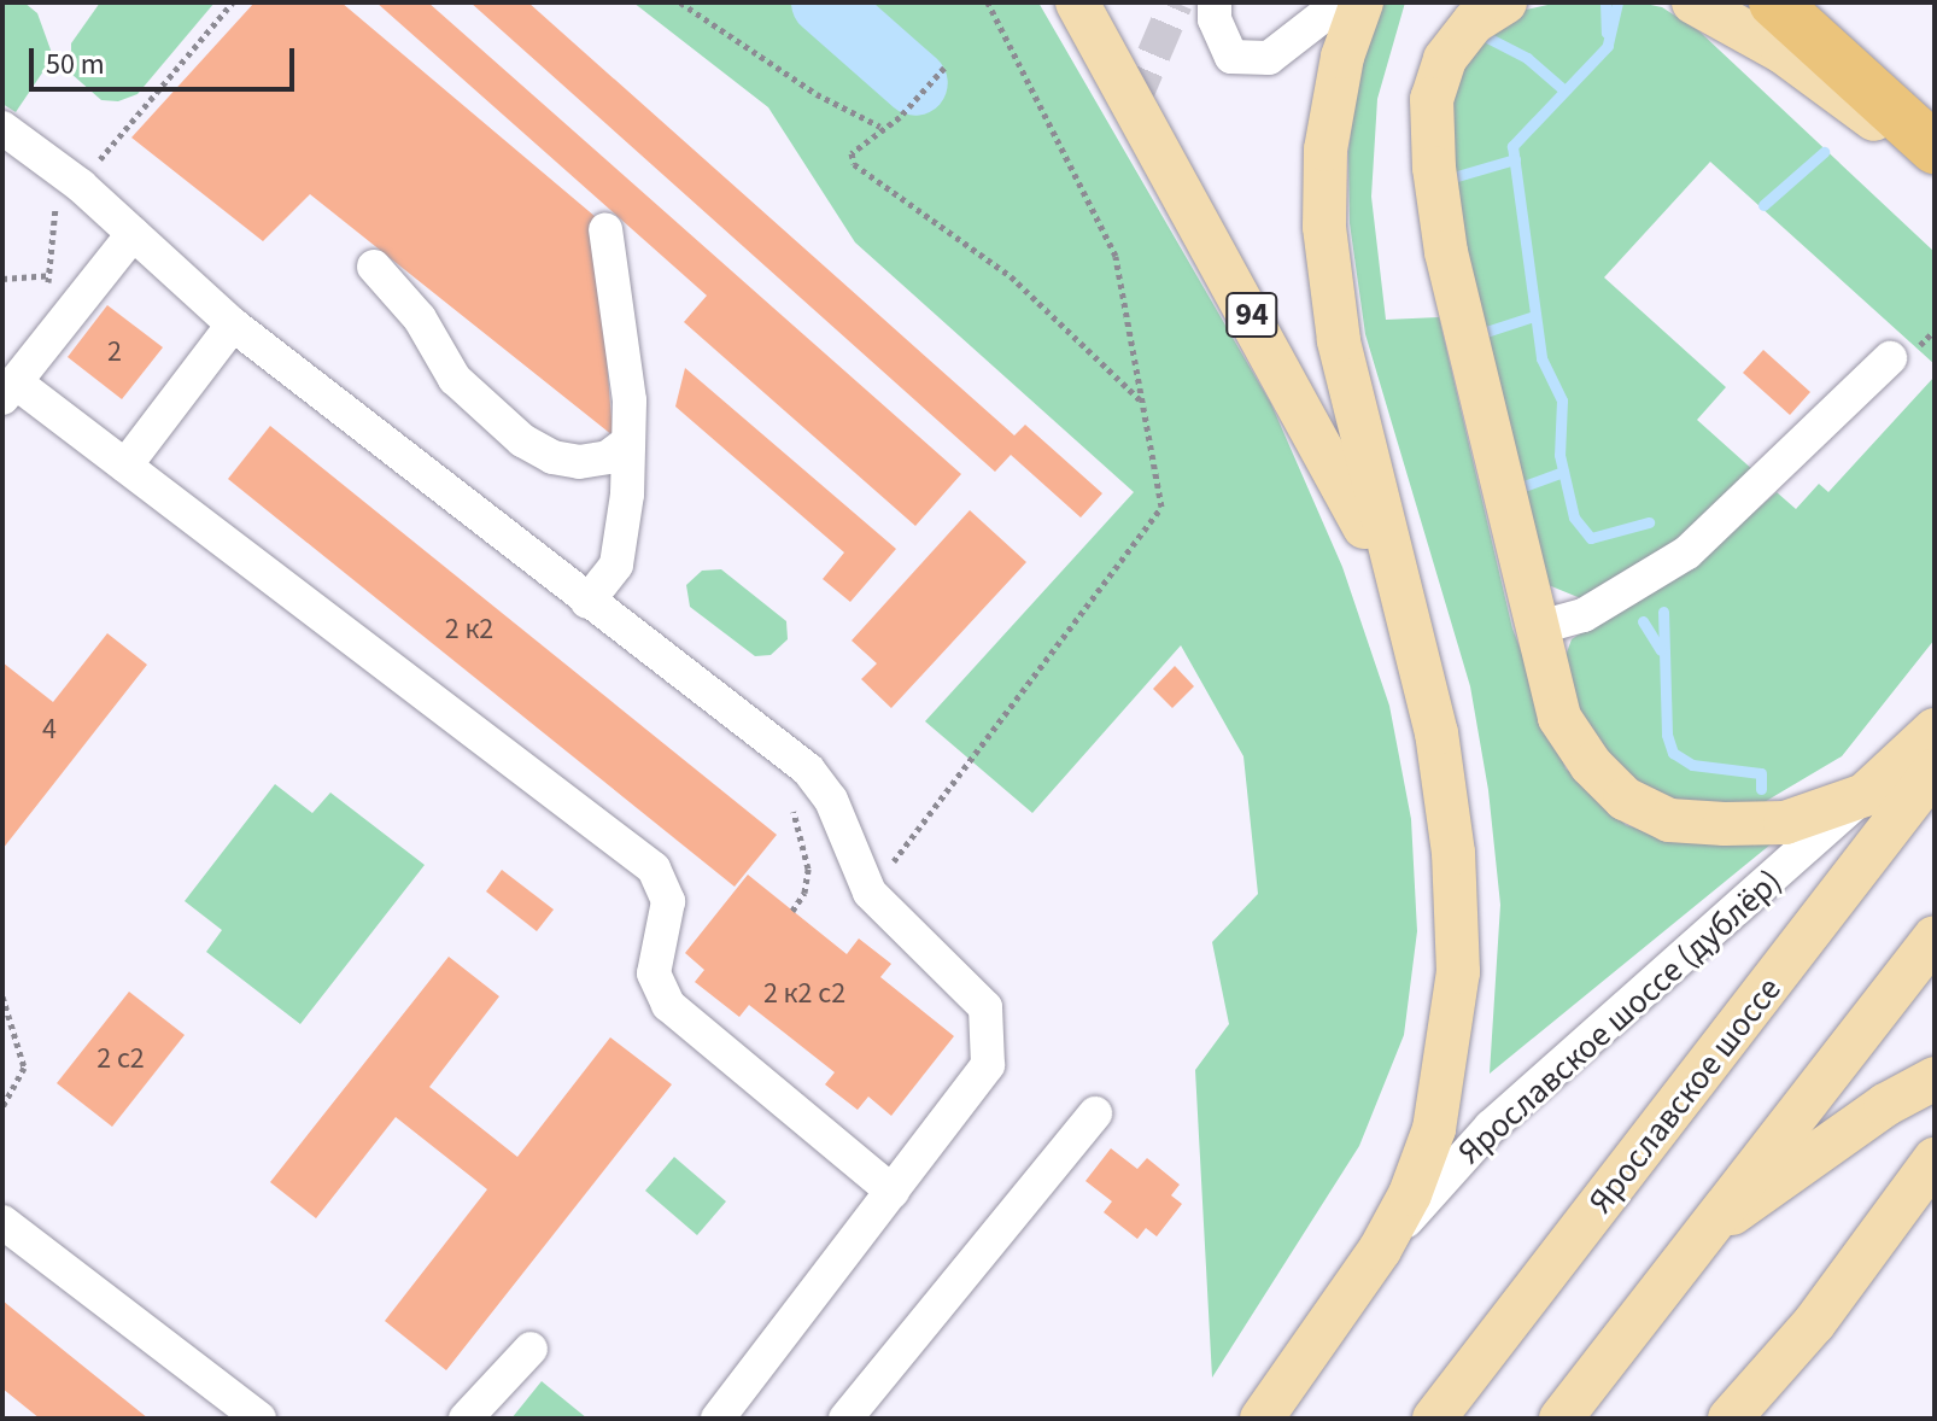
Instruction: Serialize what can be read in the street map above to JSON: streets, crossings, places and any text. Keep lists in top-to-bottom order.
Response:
{
  "streets": {
    "main road": ["94", "Ярославское шоссе (дублёр)", "Ярославское шоссе"]
  },
  "crossings": [
    ["94", "Ярославское шоссе (дублёр)"]
  ],
  "house_numbers": [
    "2",
    "2 к2",
    "4",
    "2 к2 с2",
    "2 с2"
  ],
  "scale_bar": "50 m"
}
